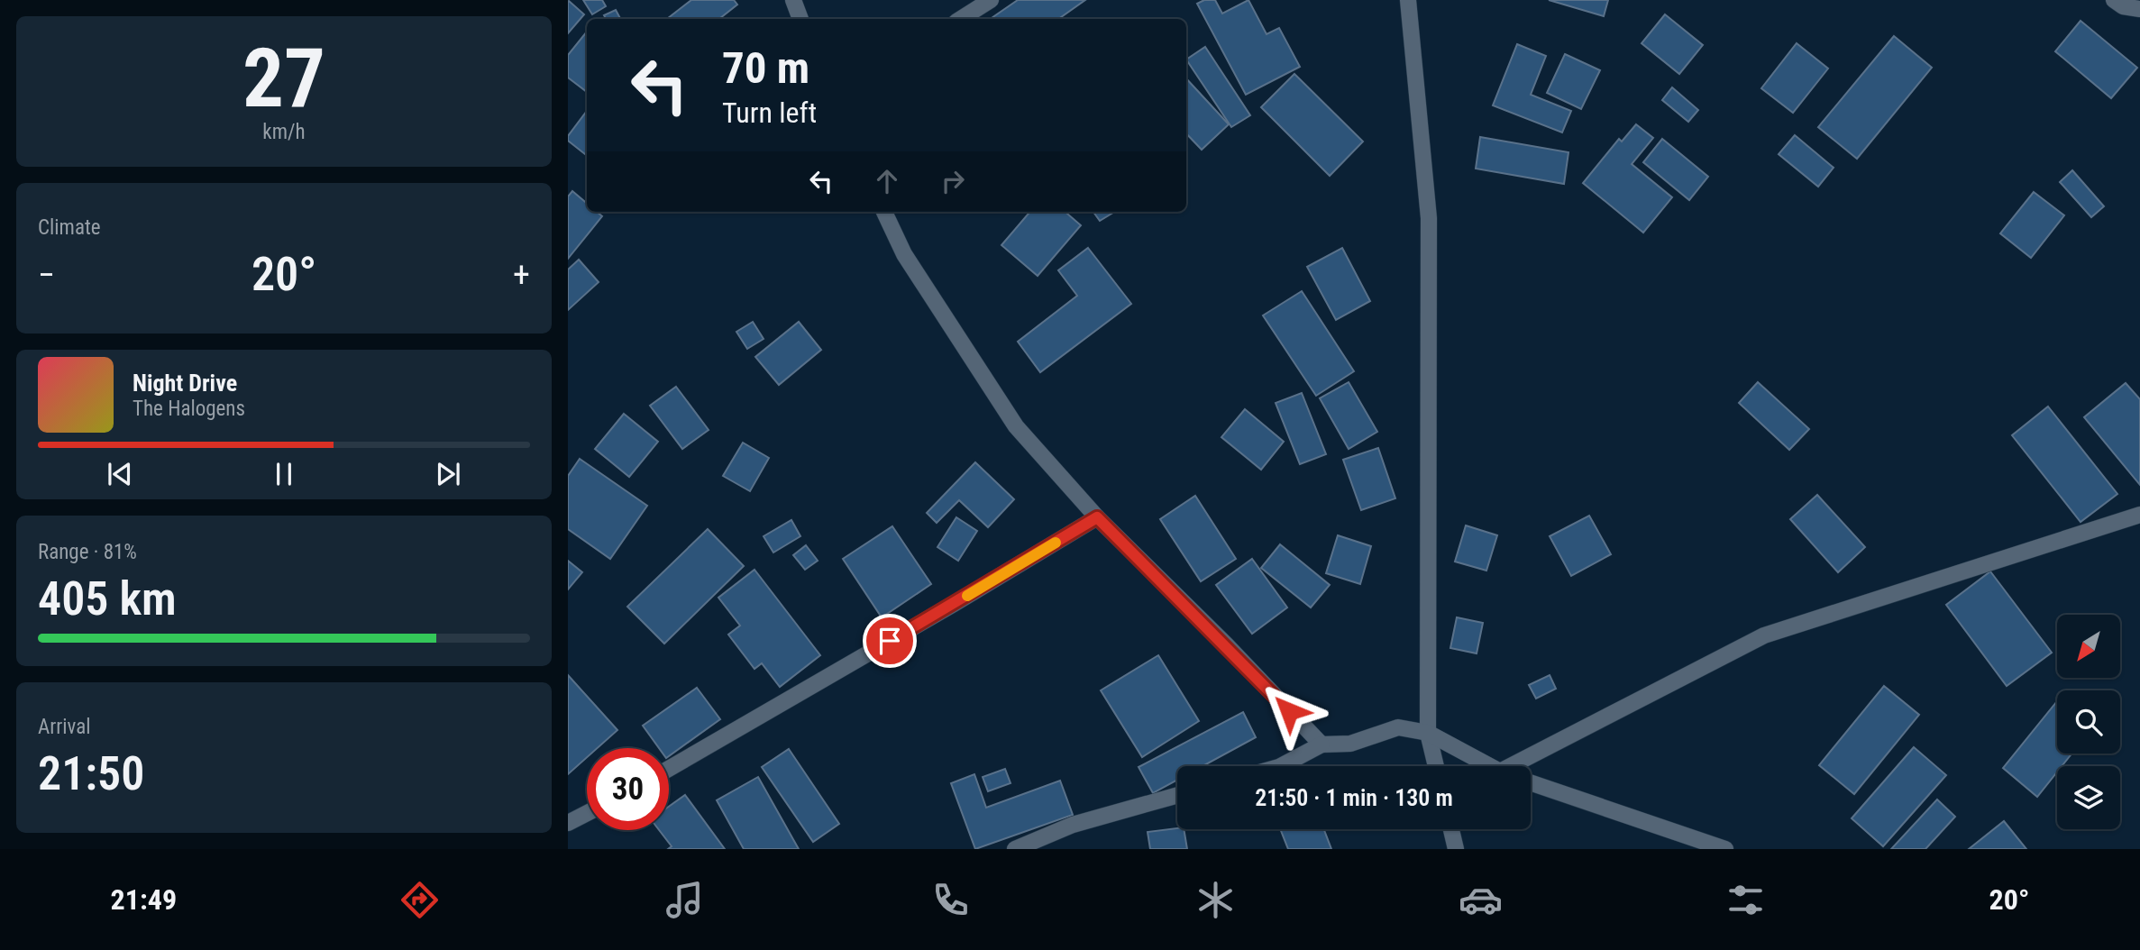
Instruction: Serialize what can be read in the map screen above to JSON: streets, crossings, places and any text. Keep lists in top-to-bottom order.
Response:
{
  "north": "bottom left",
  "page": {
    "tile": [
      ["27", "km/h"],
      "Climate",
      ["Range · 81%", "405 km"],
      ["Arrival", "21:50"]
    ],
    "turn": ["70 m", "Turn left"],
    "heat": ["−", "20°", "+"],
    "song": ["Night Drive", "The Halogens"],
    "limit": "30",
    "trip": "21:50 · 1 min · 130 m",
    "tabs": ["21:49", "20°"]
  }
}
